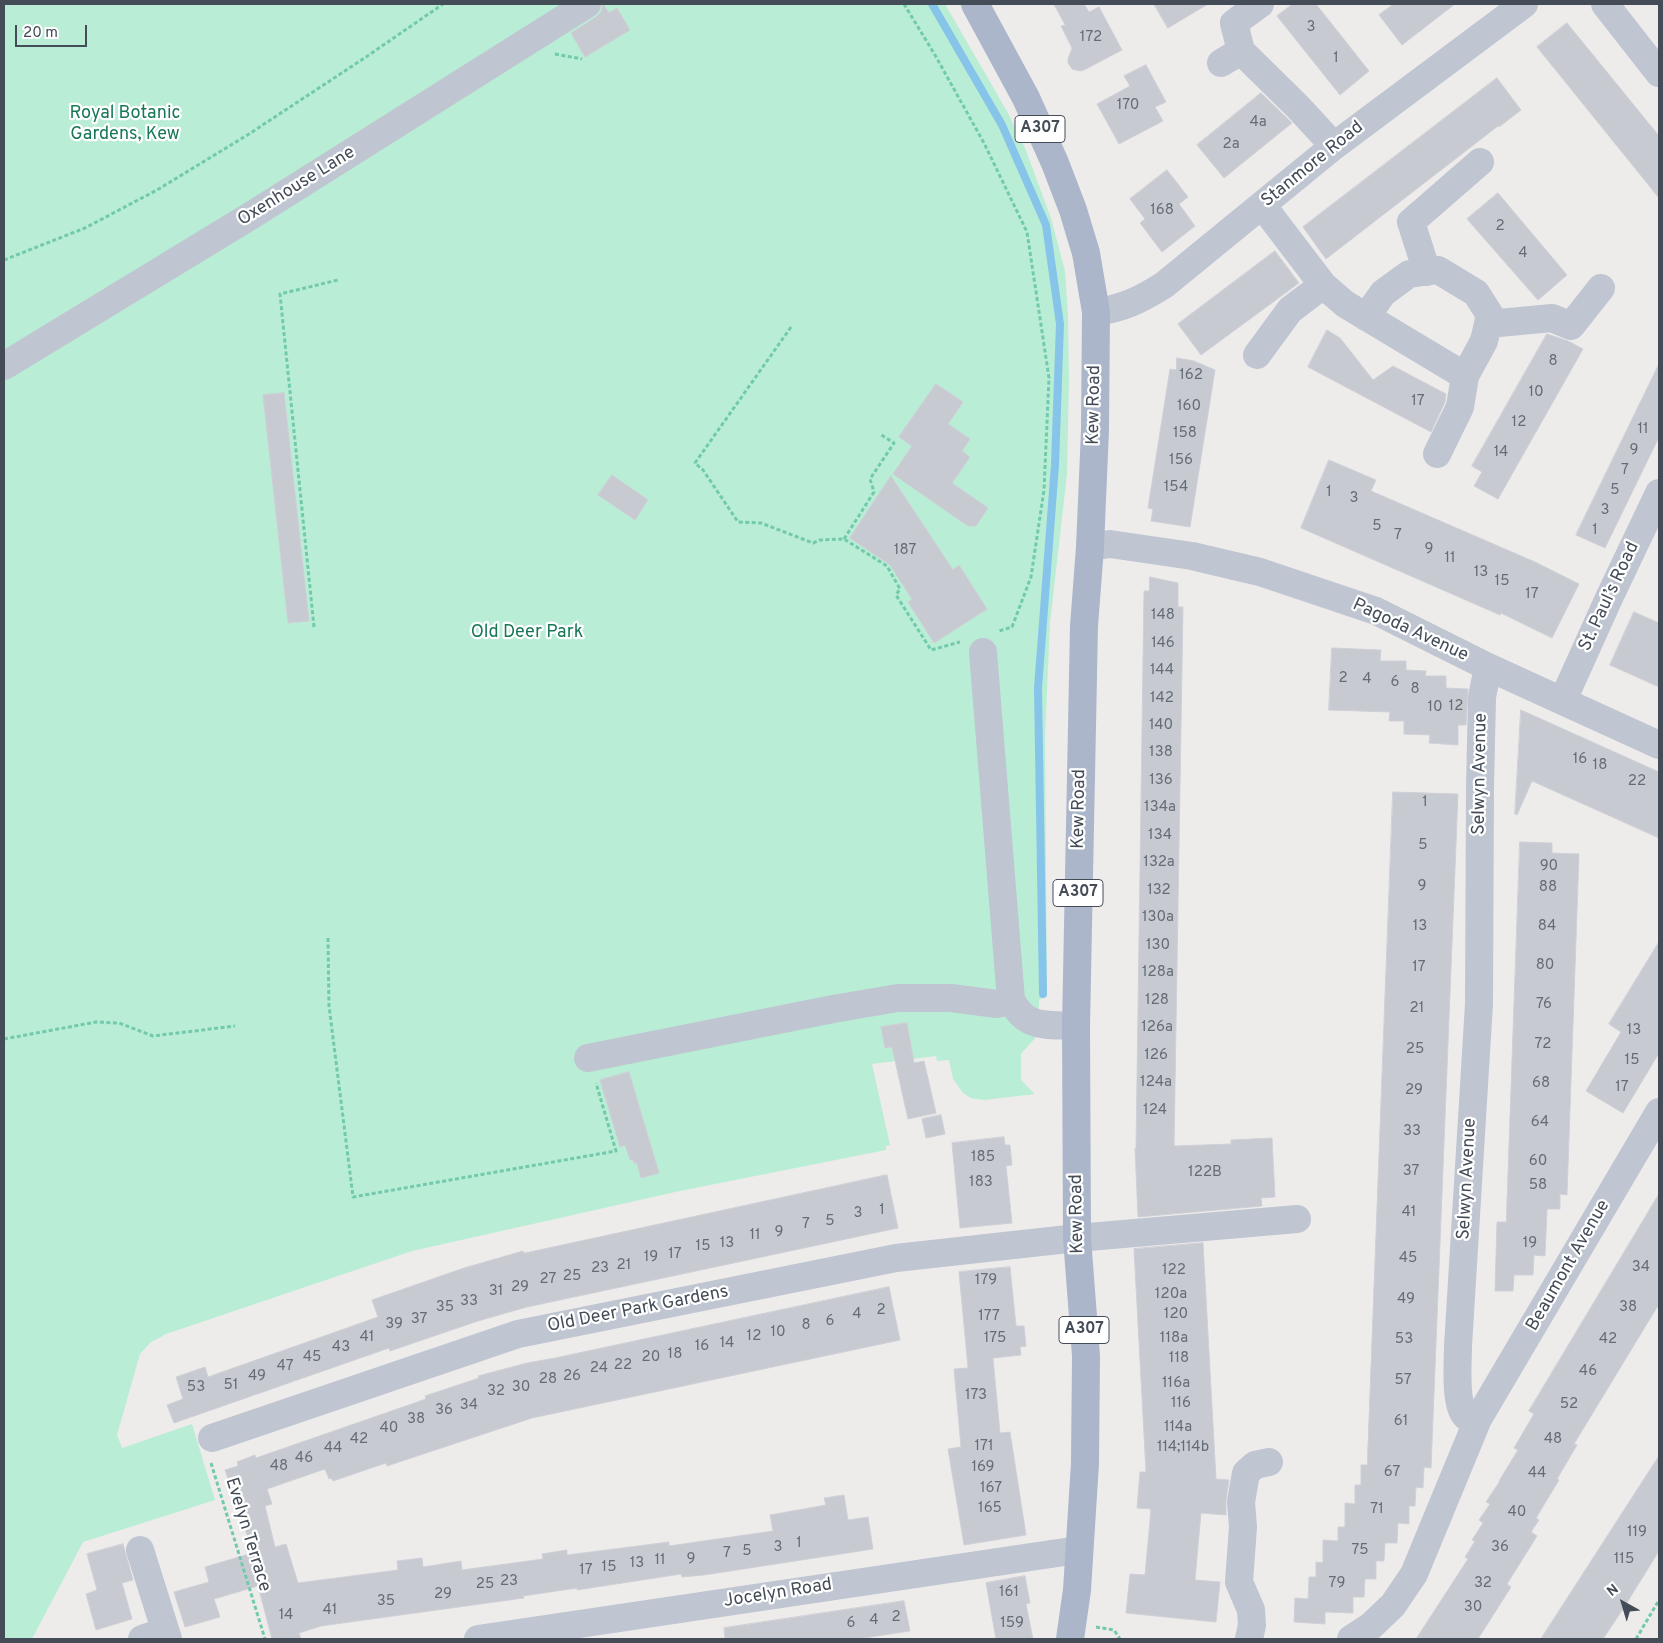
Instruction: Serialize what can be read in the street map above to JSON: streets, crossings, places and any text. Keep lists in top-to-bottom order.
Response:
{
  "streets": {
    "main road": ["A307", "Kew Road"],
    "street": [
      "Stanmore Road",
      "Oxenhouse Lane",
      "St. Paul’s Road",
      "Pagoda Avenue",
      "Selwyn Avenue",
      "Beaumont Avenue",
      "Old Deer Park Gardens",
      "Jocelyn Road"
    ],
    "path": ["Evelyn Terrace"]
  },
  "crossings": [
    ["Stanmore Road", "Kew Road"],
    ["Kew Road", "Pagoda Avenue"],
    ["Kew Road", "Old Deer Park Gardens"],
    ["Kew Road", "Jocelyn Road"],
    ["St. Paul’s Road", "Pagoda Avenue"],
    ["Pagoda Avenue", "Selwyn Avenue"],
    ["Selwyn Avenue", "Beaumont Avenue"],
    ["Old Deer Park Gardens", "Evelyn Terrace"]
  ],
  "parks": ["Royal Botanic Gardens, Kew", "Old Deer Park"],
  "house_numbers": [
    "3",
    "172",
    "1",
    "170",
    "4a",
    "2a",
    "168",
    "2",
    "4",
    "8",
    "162",
    "10",
    "17",
    "160",
    "12",
    "11",
    "158",
    "9",
    "14",
    "156",
    "7",
    "154",
    "5",
    "1",
    "3",
    "3",
    "5",
    "1",
    "7",
    "9",
    "187",
    "11",
    "13",
    "15",
    "17",
    "148",
    "146",
    "144",
    "2",
    "4",
    "6",
    "8",
    "142",
    "12",
    "10",
    "140",
    "138",
    "16",
    "18",
    "136",
    "22",
    "1",
    "134a",
    "134",
    "5",
    "132a",
    "90",
    "9",
    "88",
    "132",
    "130a",
    "13",
    "84",
    "130",
    "80",
    "17",
    "128a",
    "128",
    "76",
    "21",
    "126a",
    "13",
    "72",
    "25",
    "126",
    "15",
    "124a",
    "68",
    "17",
    "29",
    "124",
    "64",
    "33",
    "185",
    "60",
    "37",
    "122B",
    "183",
    "58",
    "1",
    "41",
    "3",
    "5",
    "7",
    "9",
    "11",
    "13",
    "19",
    "15",
    "17",
    "19",
    "45",
    "21",
    "34",
    "23",
    "122",
    "25",
    "27",
    "179",
    "29",
    "31",
    "120a",
    "49",
    "33",
    "35",
    "38",
    "2",
    "4",
    "120",
    "177",
    "37",
    "6",
    "39",
    "8",
    "10",
    "12",
    "41",
    "175",
    "118a",
    "53",
    "42",
    "14",
    "16",
    "43",
    "18",
    "45",
    "20",
    "118",
    "22",
    "47",
    "24",
    "46",
    "49",
    "26",
    "28",
    "57",
    "116a",
    "51",
    "53",
    "30",
    "32",
    "173",
    "116",
    "52",
    "34",
    "36",
    "38",
    "61",
    "114a",
    "40",
    "42",
    "48",
    "171",
    "114;114b",
    "44",
    "46",
    "48",
    "169",
    "67",
    "44",
    "167",
    "165",
    "71",
    "40",
    "119",
    "1",
    "3",
    "36",
    "75",
    "5",
    "7",
    "9",
    "115",
    "11",
    "13",
    "15",
    "17",
    "23",
    "79",
    "32",
    "25",
    "161",
    "29",
    "35",
    "30",
    "41",
    "14",
    "2",
    "4",
    "6",
    "159"
  ],
  "scale_bar": "20 m",
  "north": "top left"
}
